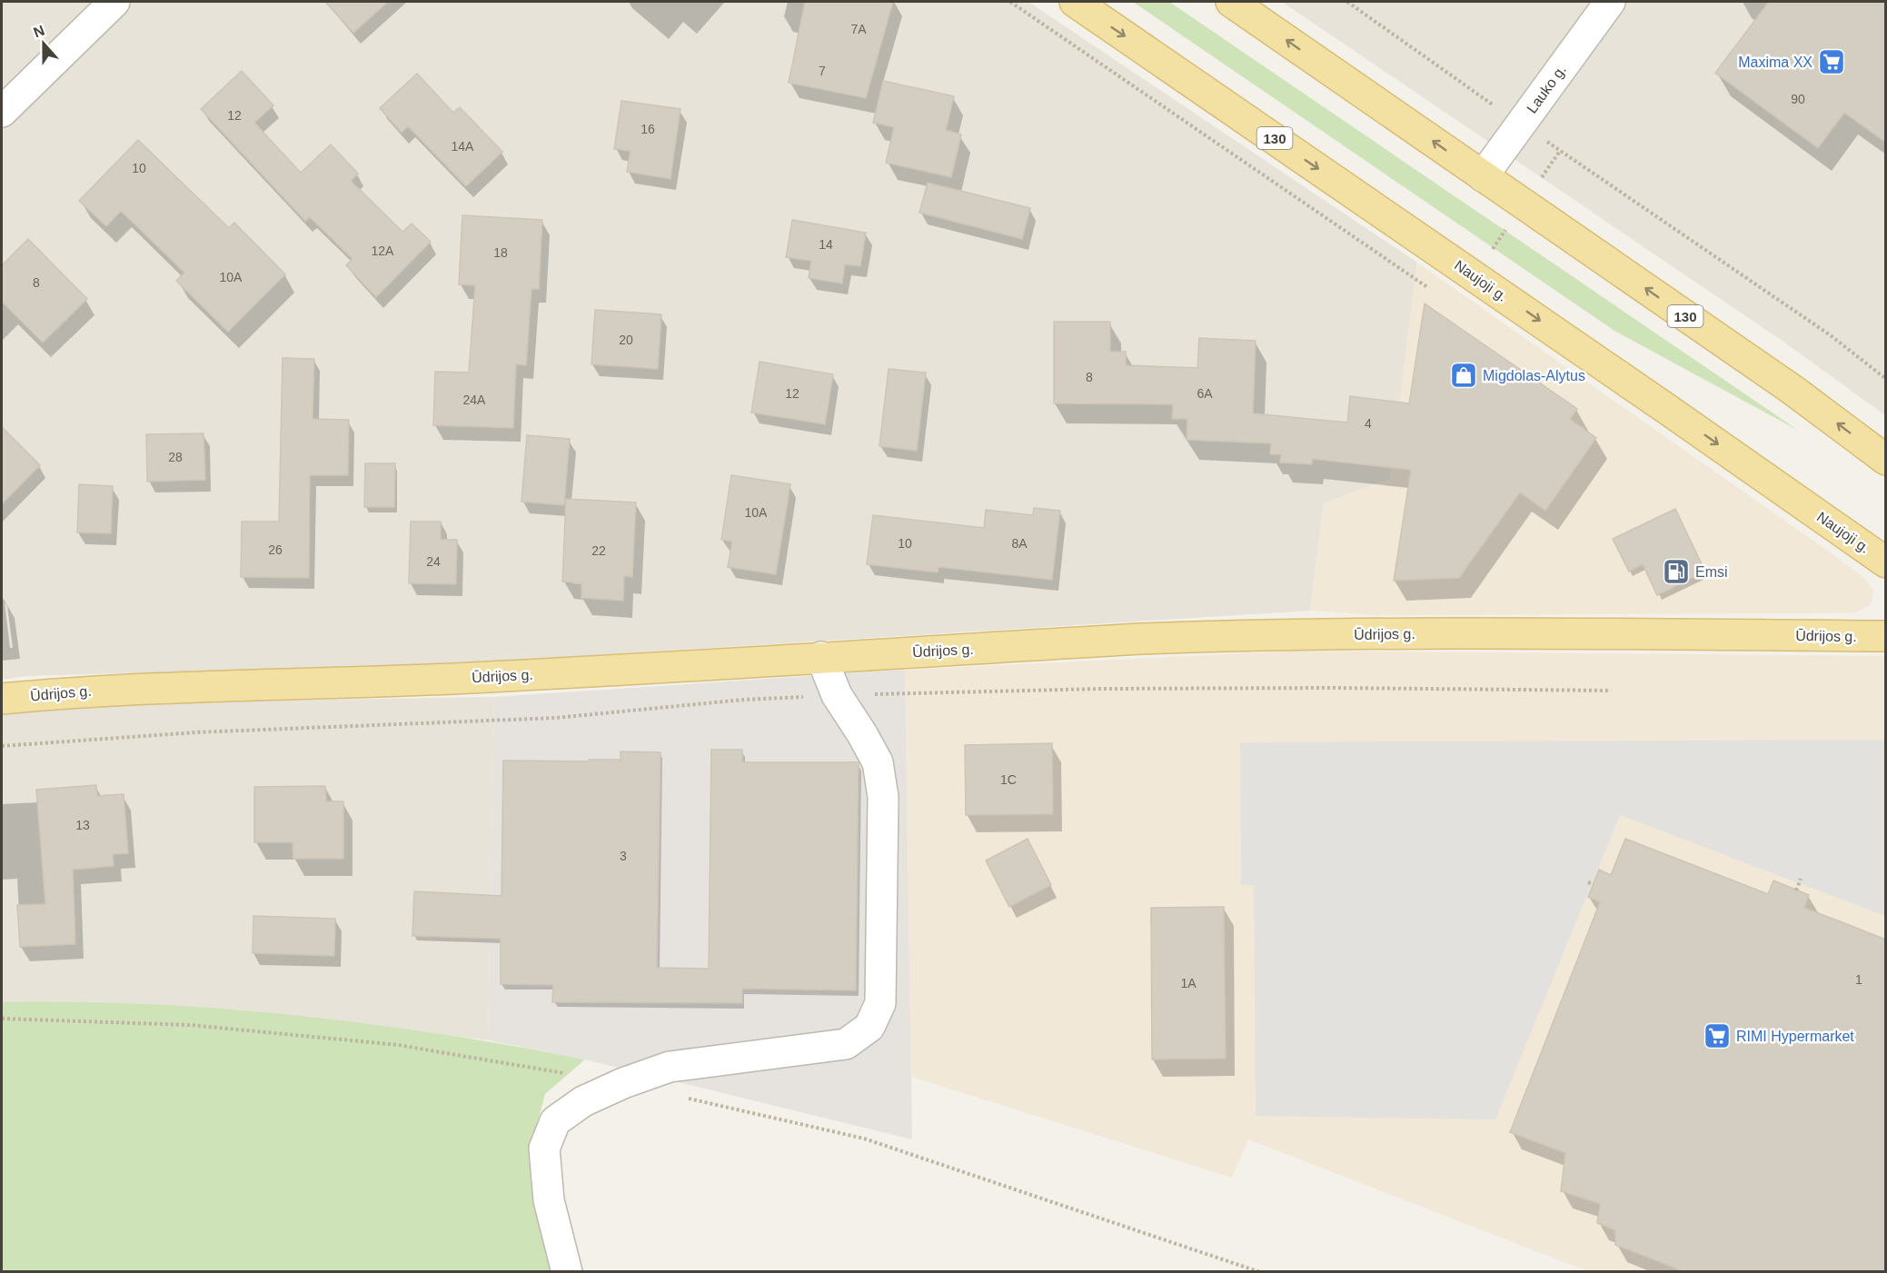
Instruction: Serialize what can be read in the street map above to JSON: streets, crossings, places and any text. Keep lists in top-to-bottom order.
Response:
{
  "streets": {
    "main road": ["130", "Naujoji g.", "Ūdrijos g."],
    "street": ["Lauko g."]
  },
  "crossings": [
    ["Lauko g.", "130"]
  ],
  "places": {
    "supermarket": ["Maxima XX", "RIMI Hypermarket"],
    "shop": ["Migdolas-Alytus"],
    "fuel station": ["Emsi"]
  },
  "house_numbers": [
    "7A",
    "7",
    "90",
    "12",
    "16",
    "14A",
    "10",
    "14",
    "12A",
    "18",
    "10A",
    "8",
    "20",
    "8",
    "12",
    "6A",
    "24A",
    "4",
    "28",
    "10A",
    "10",
    "8A",
    "26",
    "22",
    "24",
    "1C",
    "13",
    "3",
    "1",
    "1A"
  ],
  "north": "top"
}
